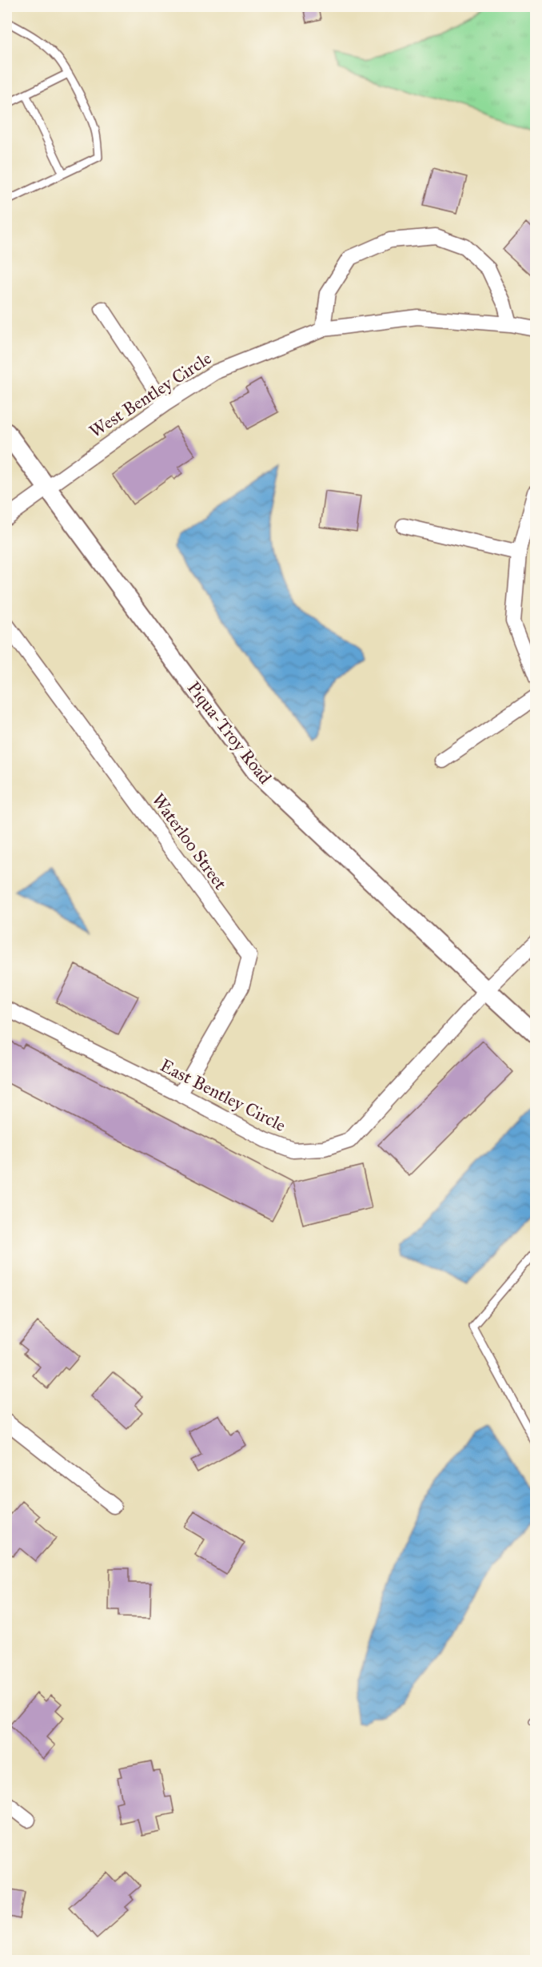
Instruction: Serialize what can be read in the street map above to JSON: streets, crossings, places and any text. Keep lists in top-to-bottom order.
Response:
{
  "streets": {
    "street": [
      "West Bentley Circle",
      "Piqua-Troy Road",
      "Waterloo Street",
      "East Bentley Circle"
    ]
  },
  "crossings": [
    ["West Bentley Circle", "Piqua-Troy Road"],
    ["Piqua-Troy Road", "East Bentley Circle"],
    ["Waterloo Street", "East Bentley Circle"]
  ]
}
